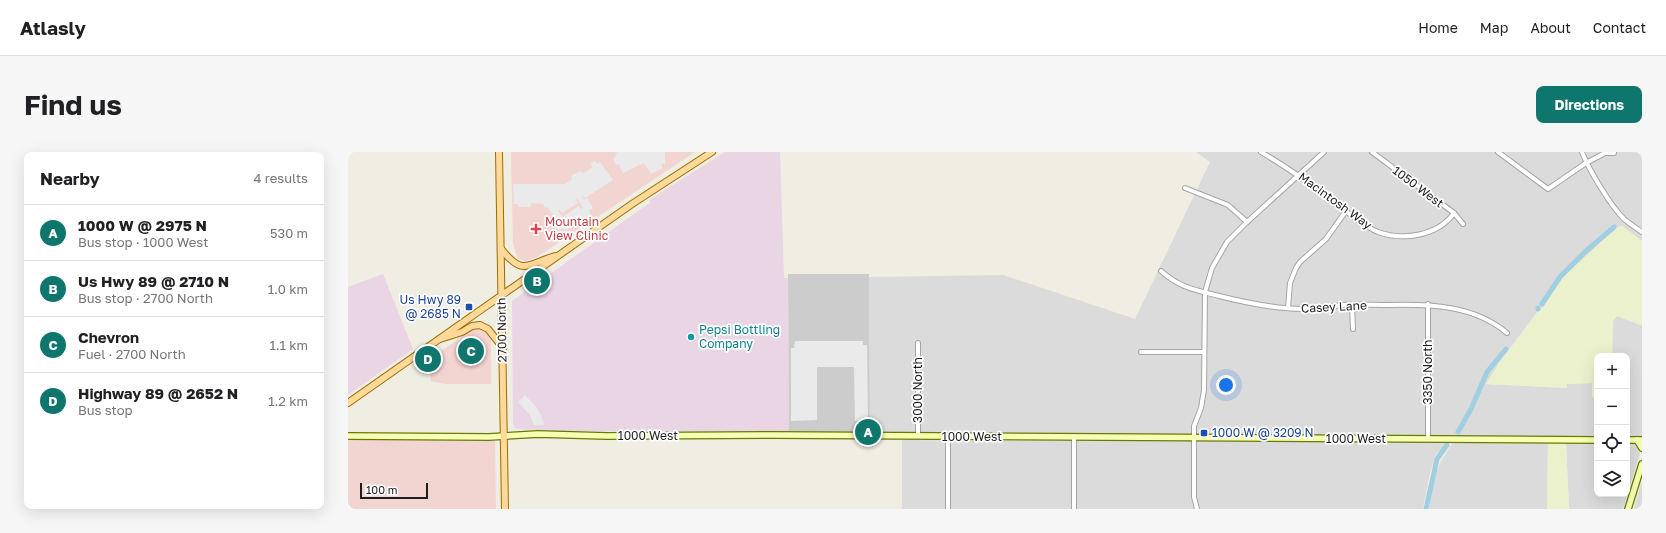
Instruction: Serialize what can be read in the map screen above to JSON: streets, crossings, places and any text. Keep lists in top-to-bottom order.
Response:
{
  "streets": {
    "main road": ["2700 North"],
    "street": [
      "1050 West",
      "Macintosh Way",
      "Casey Lane",
      "3350 North",
      "3000 North",
      "1000 West"
    ]
  },
  "crossings": [
    ["1050 West", "Macintosh Way"],
    ["Casey Lane", "3350 North"],
    ["2700 North", "1000 West"],
    ["3350 North", "1000 West"],
    ["3000 North", "1000 West"]
  ],
  "places": {
    "health": ["Mountain View Clinic"],
    "transit": ["Us Hwy 89 @ 2685 N", "1000 W @ 3209 N"],
    "other": ["Pepsi Bottling Company"]
  },
  "scale_bar": "100 m",
  "page": {
    "header": "Atlasly",
    "nav": [
      "Home",
      "Map",
      "About",
      "Contact"
    ],
    "buttons": "Directions",
    "title": "Find us",
    "heading": ["Nearby", "4 results"],
    "list": [
      {
        "mark": "A",
        "name": "1000 W @ 2975 N",
        "note": "Bus stop · 1000 West",
        "value": "530 m"
      },
      {
        "mark": "B",
        "name": "Us Hwy 89 @ 2710 N",
        "note": "Bus stop · 2700 North",
        "value": "1.0 km"
      },
      {
        "mark": "C",
        "name": "Chevron",
        "note": "Fuel · 2700 North",
        "value": "1.1 km"
      },
      {
        "mark": "D",
        "name": "Highway 89 @ 2652 N",
        "note": "Bus stop",
        "value": "1.2 km"
      }
    ],
    "pins": [
      "B",
      "C",
      "D",
      "A"
    ],
    "map_buttons": ["+", "−"],
    "scale": "100 m"
  }
}
